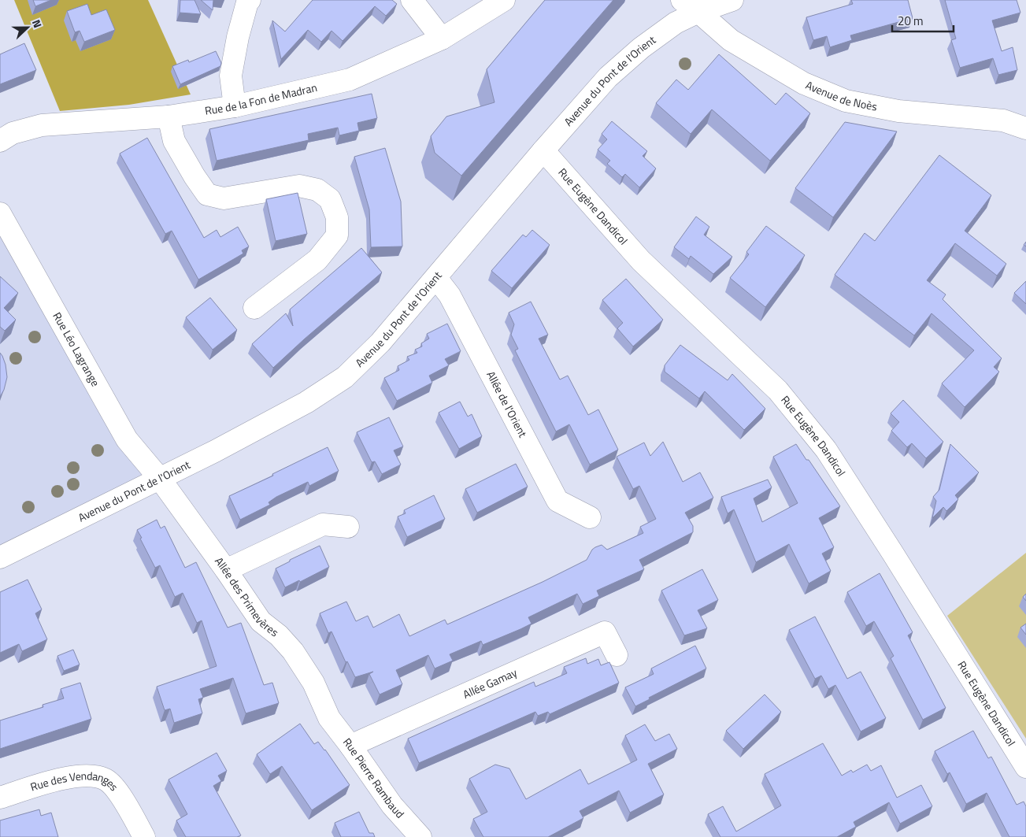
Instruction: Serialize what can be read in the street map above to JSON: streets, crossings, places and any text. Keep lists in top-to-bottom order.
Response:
{
  "streets": {
    "street": [
      "Avenue du Pont de l'Orient",
      "Avenue de Noès",
      "Rue de la Fon de Madran",
      "Rue Eugène Dandicol",
      "Rue Léo Lagrange",
      "Allée de l'Orient",
      "Allée des Primevères",
      "Allée Gamay",
      "Rue Pierre Rambaud",
      "Rue des Vendanges"
    ]
  },
  "crossings": [
    ["Avenue du Pont de l'Orient", "Avenue de Noès"],
    ["Avenue du Pont de l'Orient", "Rue Eugène Dandicol"],
    ["Avenue du Pont de l'Orient", "Rue Léo Lagrange"],
    ["Avenue du Pont de l'Orient", "Allée de l'Orient"],
    ["Avenue du Pont de l'Orient", "Allée des Primevères"],
    ["Rue Léo Lagrange", "Allée des Primevères"],
    ["Allée des Primevères", "Rue Pierre Rambaud"],
    ["Allée Gamay", "Rue Pierre Rambaud"]
  ],
  "scale_bar": "20 m",
  "north": "right"
}
